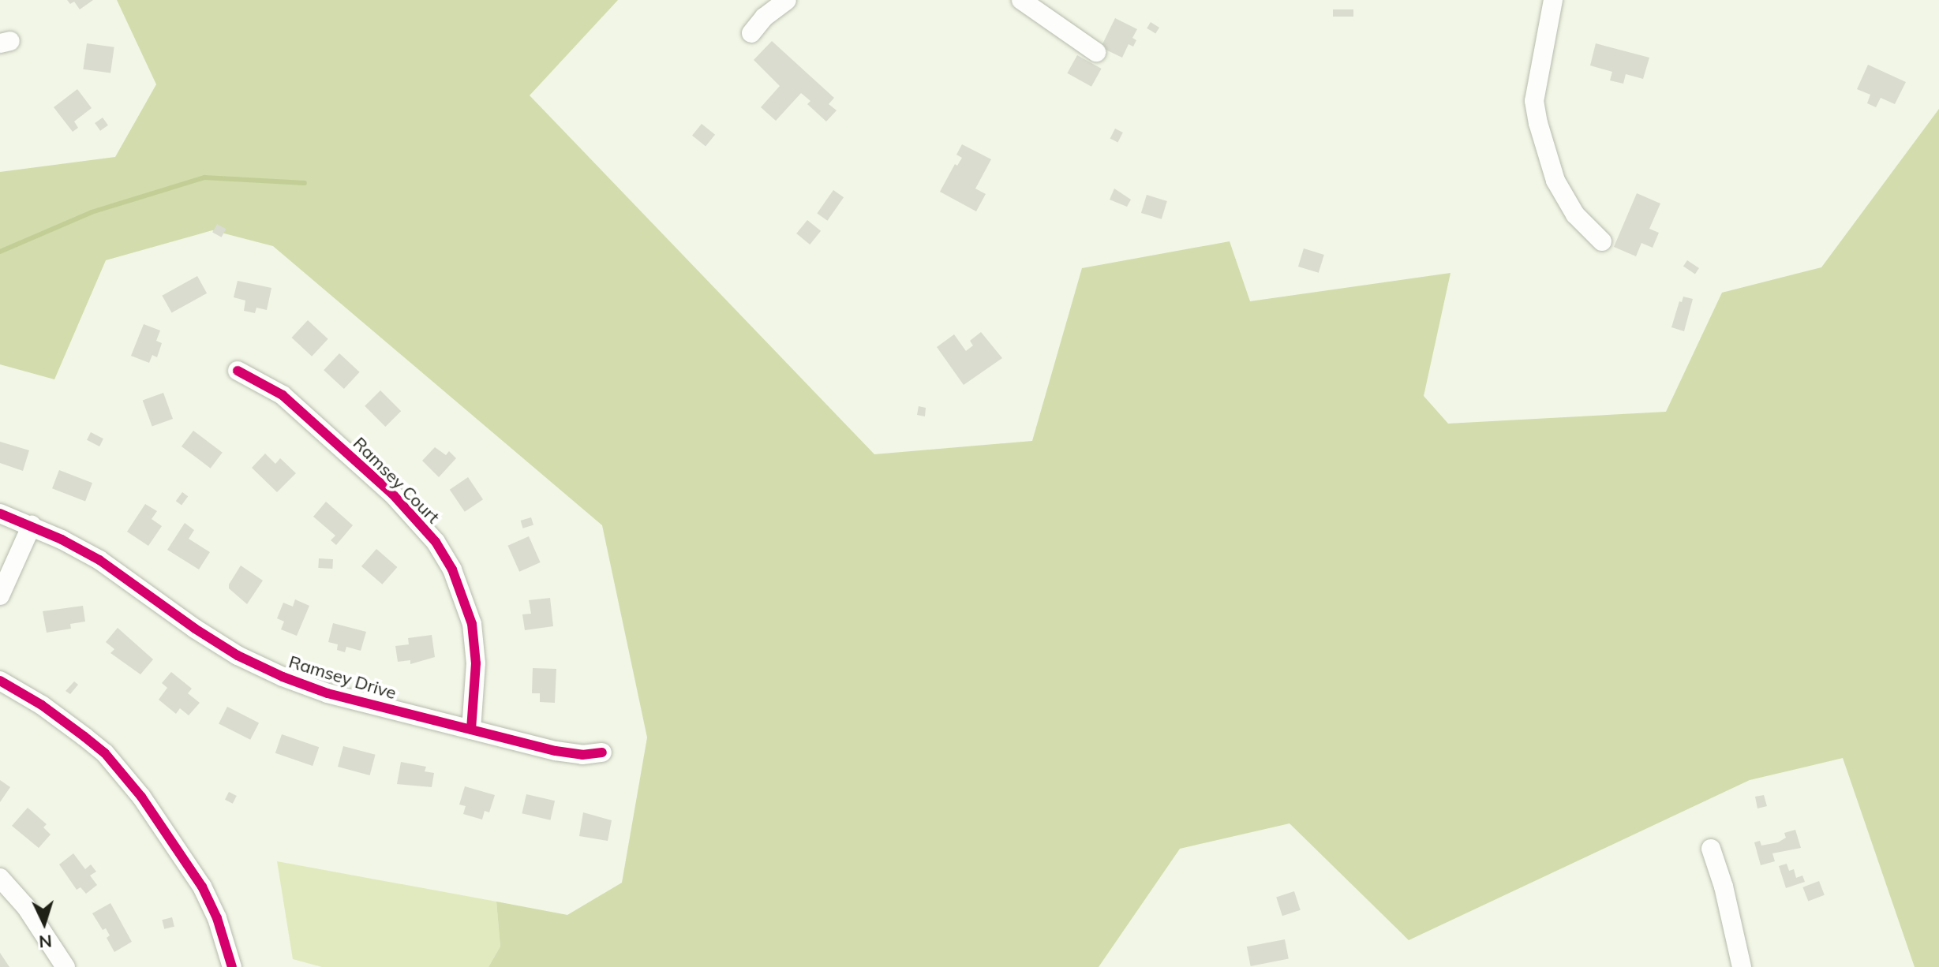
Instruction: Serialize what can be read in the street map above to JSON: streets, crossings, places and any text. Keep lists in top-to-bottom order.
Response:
{
  "streets": {
    "street": ["Ramsey Court", "Ramsey Drive"]
  },
  "crossings": [
    ["Ramsey Court", "Ramsey Drive"]
  ],
  "north": "bottom"
}
